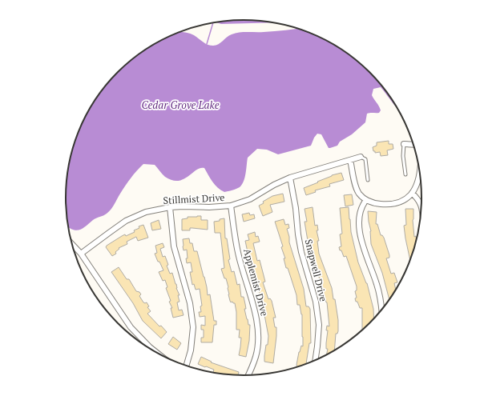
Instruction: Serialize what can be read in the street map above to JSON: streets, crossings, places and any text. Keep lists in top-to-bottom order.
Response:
{
  "streets": {
    "street": ["Stillmist Drive", "Snapwell Drive", "Applemist Drive"]
  },
  "crossings": [
    ["Stillmist Drive", "Snapwell Drive"],
    ["Stillmist Drive", "Applemist Drive"]
  ],
  "water": ["Cedar Grove Lake"]
}
